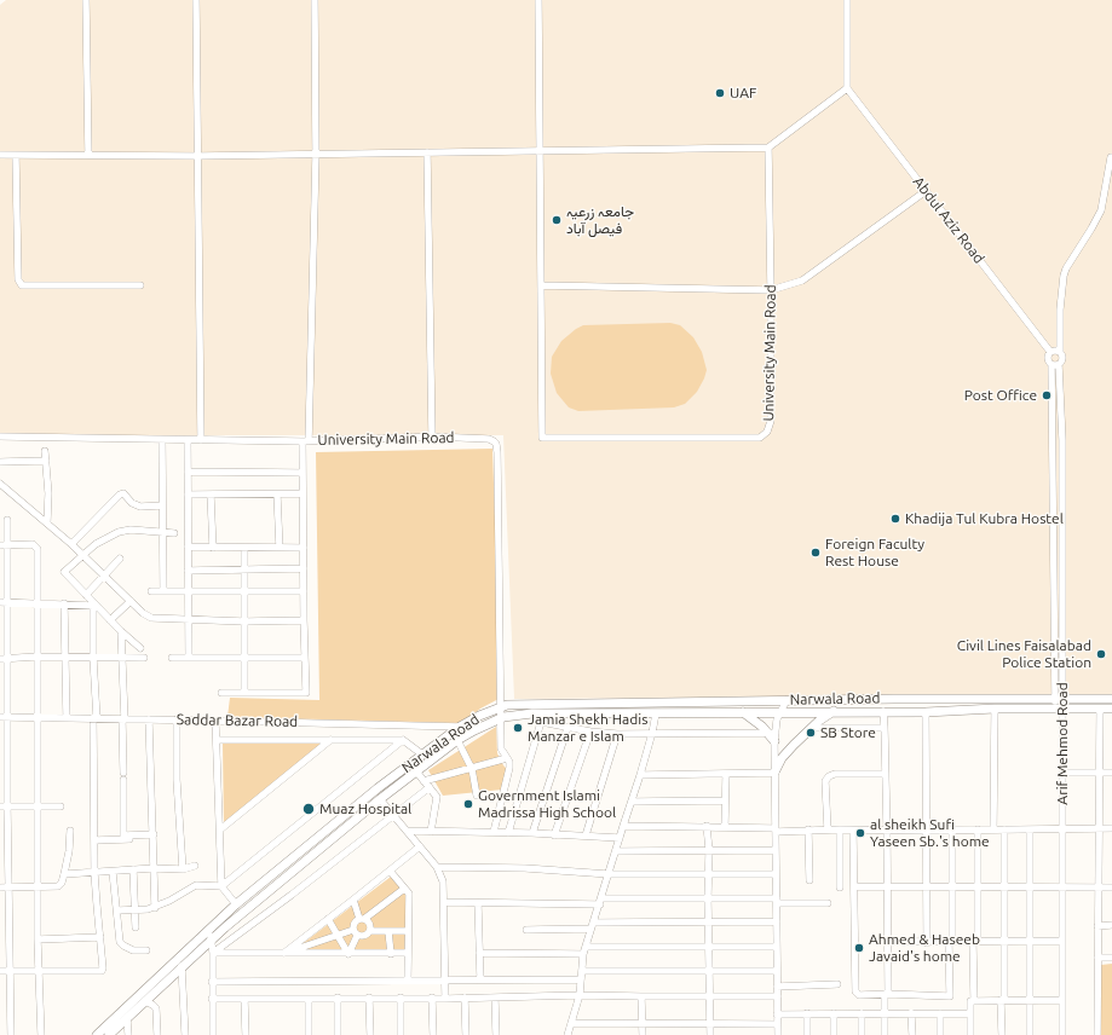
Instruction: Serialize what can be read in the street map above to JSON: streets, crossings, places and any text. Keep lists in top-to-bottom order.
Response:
{
  "streets": {
    "main road": ["Narwala Road"],
    "street": [
      "Abdul Aziz Road",
      "University Main Road",
      "Saddar Bazar Road",
      "Arif Mehmod Road"
    ]
  },
  "crossings": [
    ["Abdul Aziz Road", "Arif Mehmod Road"],
    ["University Main Road", "Narwala Road"],
    ["Narwala Road", "Saddar Bazar Road"],
    ["Narwala Road", "Arif Mehmod Road"]
  ],
  "places": [
    "UAF",
    "جامعہ زرعیہ فیصل آباد",
    "Post Office",
    "Khadija Tul Kubra Hostel",
    "Foreign Faculty Rest House",
    "Civil Lines Faisalabad Police Station",
    "Jamia Shekh Hadis Manzar e Islam",
    "SB Store",
    "Government Islami Madrissa High School",
    "Muaz Hospital",
    "al sheikh Sufi Yaseen Sb.'s home",
    "Ahmed & Haseeb Javaid's home"
  ]
}
